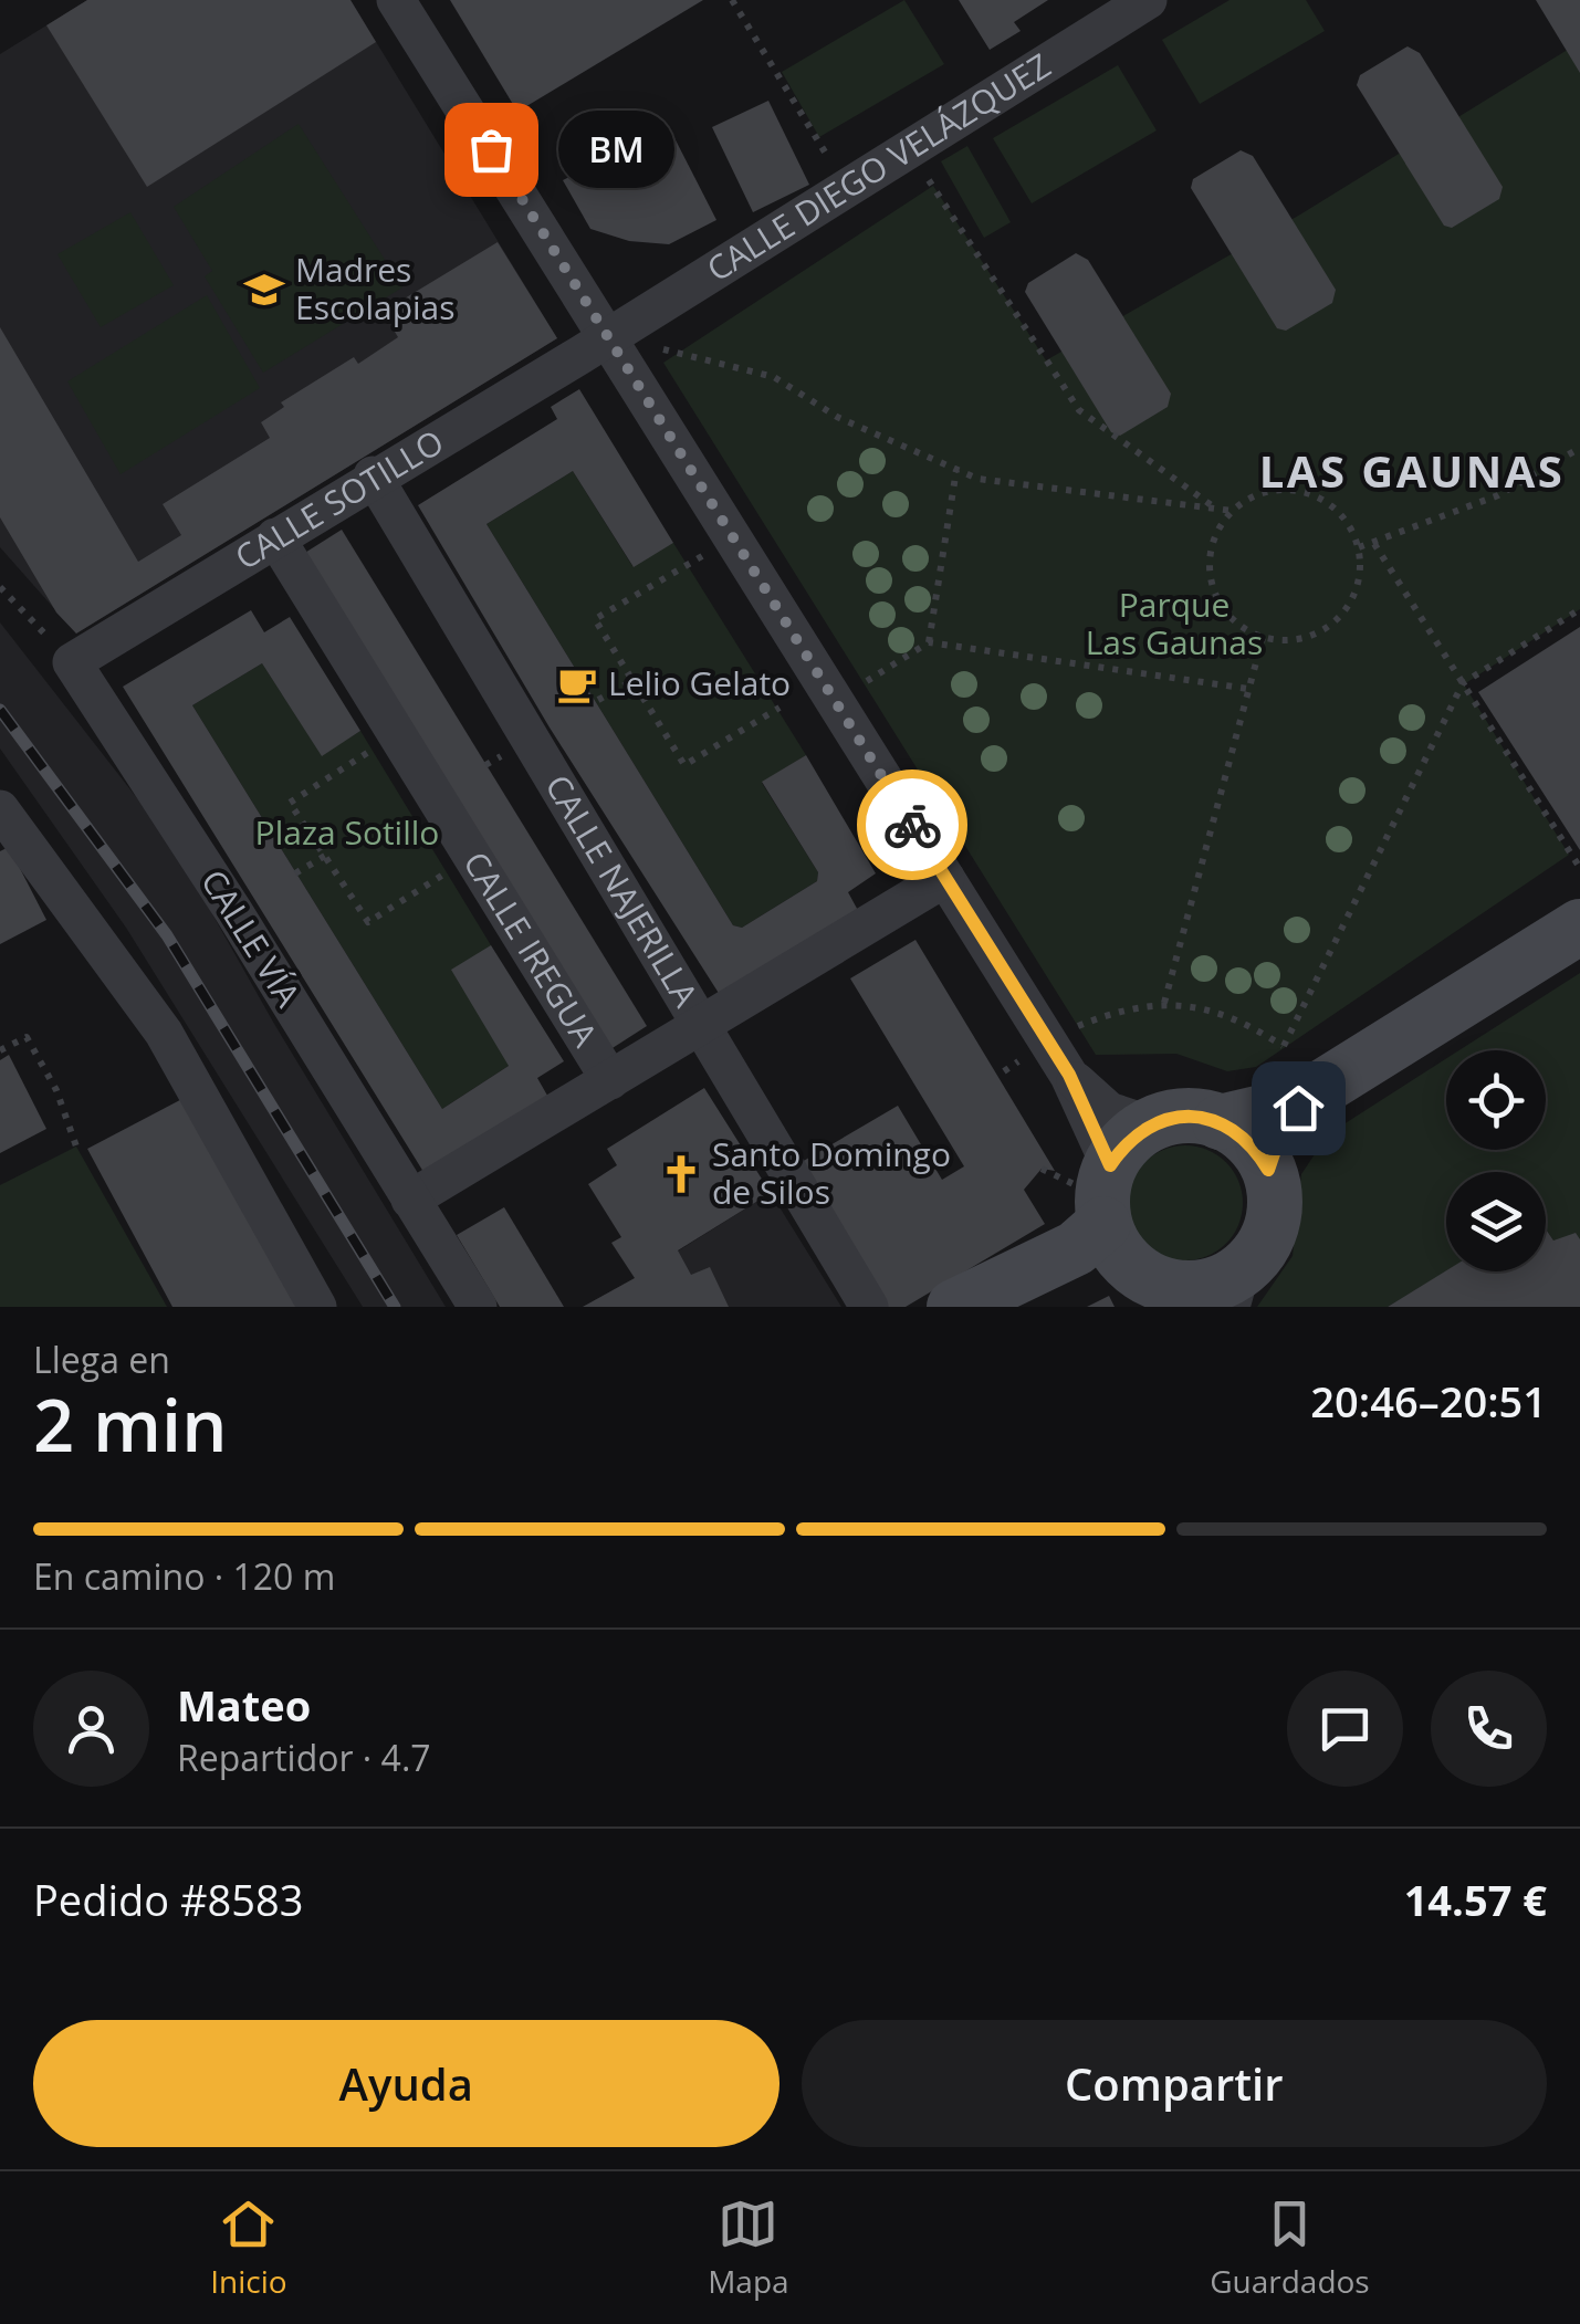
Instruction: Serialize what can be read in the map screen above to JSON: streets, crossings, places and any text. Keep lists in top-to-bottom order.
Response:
{
  "streets": {
    "street": [
      "CALLE DIEGO VELÁZQUEZ",
      "CALLE SOTILLO",
      "CALLE NAJERILLA",
      "CALLE VÍA",
      "CALLE IREGUA"
    ]
  },
  "crossings": [
    ["CALLE DIEGO VELÁZQUEZ", "CALLE SOTILLO"],
    ["CALLE SOTILLO", "CALLE NAJERILLA"],
    ["CALLE SOTILLO", "CALLE VÍA"],
    ["CALLE SOTILLO", "CALLE IREGUA"]
  ],
  "districts": ["LAS GAUNAS"],
  "parks": ["Parque Las Gaunas", "Plaza Sotillo"],
  "places": {
    "other": ["BM"],
    "school or university": ["Madres Escolapias"],
    "cafe": ["Lelio Gelato"],
    "church": ["Santo Domingo de Silos"]
  },
  "page": {
    "bubble": "BM",
    "heading": ["2 min", "Llega en", "20:46–20:51"],
    "panel": [
      "Mateo",
      "Repartidor · 4.7",
      "Pedido #8583",
      "14.57 €"
    ],
    "bar": "En camino · 120 m",
    "buttons": ["Ayuda", "Compartir"],
    "tabs": ["Inicio", "Mapa", "Guardados"]
  }
}
